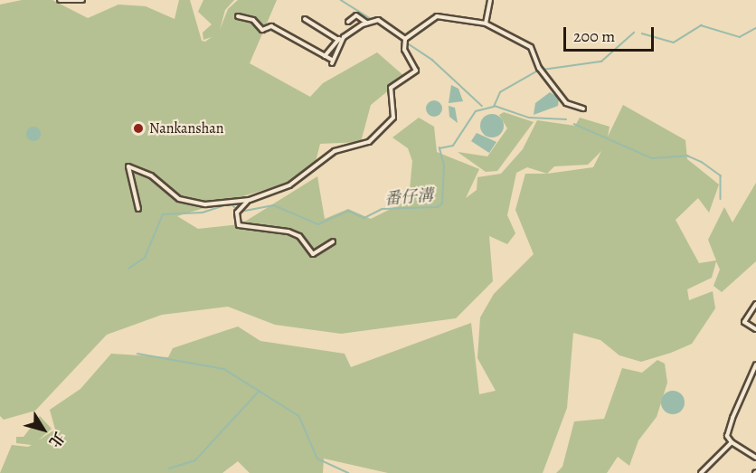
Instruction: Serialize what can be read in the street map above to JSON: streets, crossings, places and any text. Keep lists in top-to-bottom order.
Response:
{
  "water": ["番仔溝"],
  "places": ["Nankanshan"],
  "scale_bar": "200 m",
  "north": "bottom right"
}
